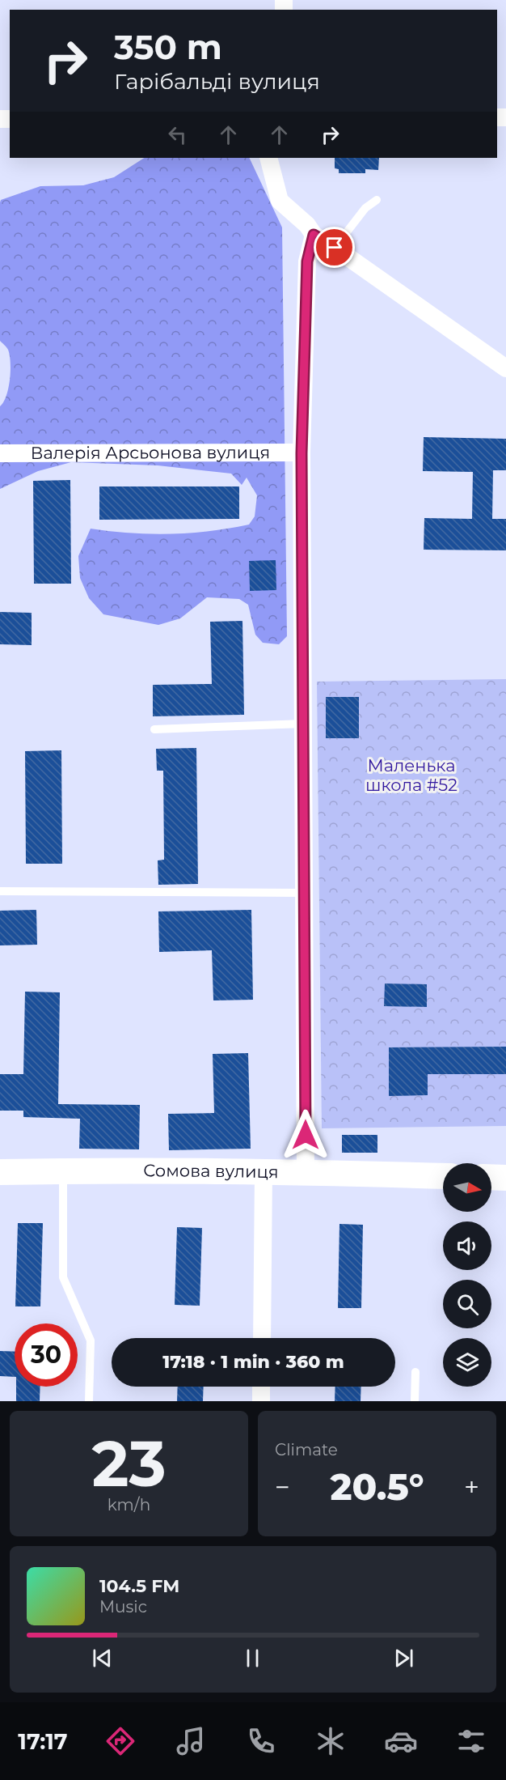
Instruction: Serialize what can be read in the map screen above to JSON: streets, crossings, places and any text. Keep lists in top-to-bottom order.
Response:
{
  "streets": {
    "main road": ["Сомова вулиця"],
    "street": ["Валерія Арсьонова вулиця"]
  },
  "parks": ["Маленька школа #52"],
  "north": "right",
  "page": {
    "turn": ["350 m", "Гарібальді вулиця"],
    "limit": "30",
    "trip": "17:18 · 1 min · 360 m",
    "tile": [
      ["23", "km/h"],
      "Climate"
    ],
    "heat": ["−", "20.5°", "+"],
    "song": ["104.5 FM", "Music"],
    "tabs": "17:17"
  }
}
